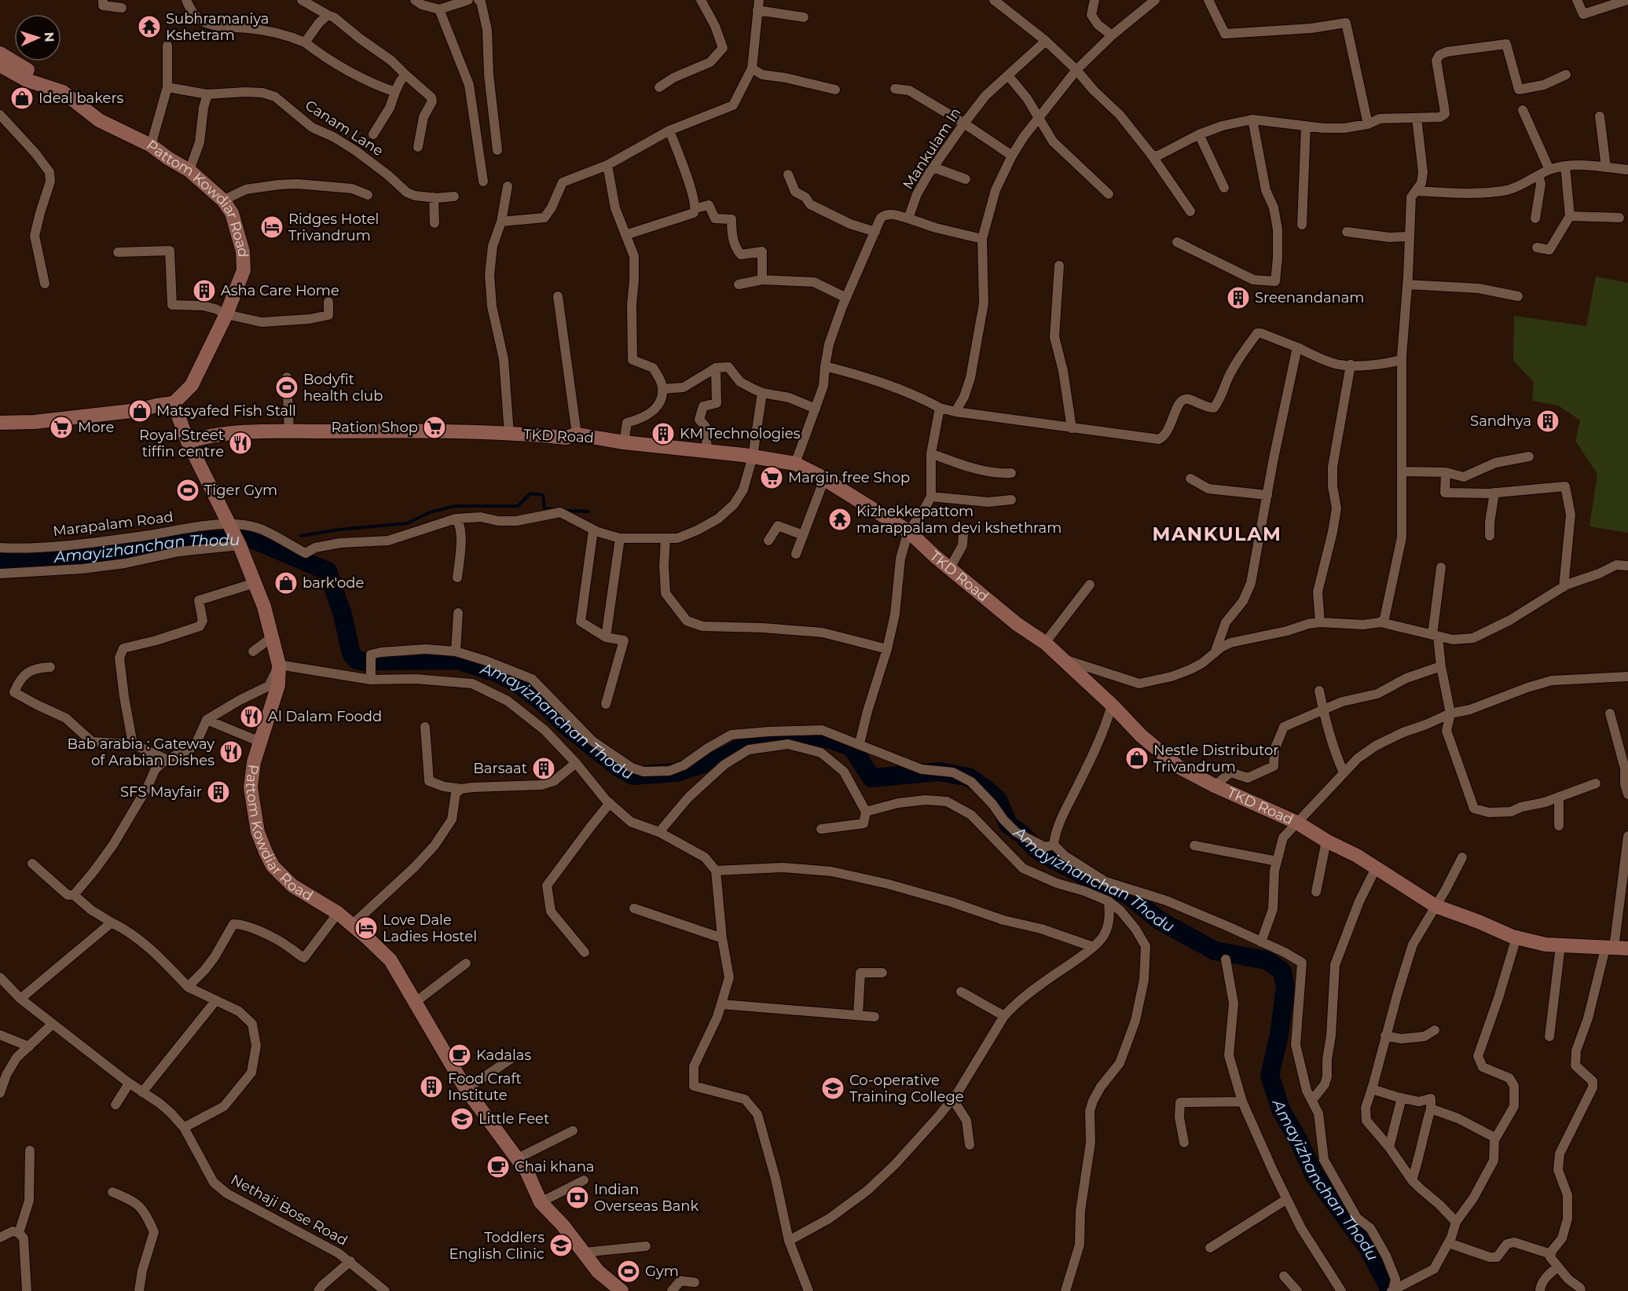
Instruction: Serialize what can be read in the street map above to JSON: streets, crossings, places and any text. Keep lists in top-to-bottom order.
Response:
{
  "streets": {
    "street": [
      "Canam Lane",
      "Mankulam ln",
      "Pattom Kowdiar Road",
      "TKD Road",
      "Marapalam Road",
      "Nethaji Bose Road"
    ]
  },
  "crossings": [
    ["Pattom Kowdiar Road", "TKD Road"],
    ["Pattom Kowdiar Road", "Marapalam Road"],
    ["TKD Road", "Marapalam Road"]
  ],
  "districts": ["MANKULAM"],
  "water": ["Amayizhanchan Thodu"],
  "places": {
    "temple": ["Subhramaniya Kshetram", "Kizhekkepattom marappalam devi kshethram"],
    "shop": [
      "Ideal bakers",
      "Matsyafed Fish Stall",
      "bark'ode",
      "Nestle Distributor Trivandrum"
    ],
    "hotel": ["Ridges Hotel Trivandrum", "Love Dale Ladies Hostel"],
    "building": [
      "Asha Care Home",
      "Sreenandanam",
      "Sandhya",
      "KM Technologies",
      "Barsaat",
      "SFS Mayfair",
      "Food Craft Institute"
    ],
    "sports": ["Bodyfit health club", "Tiger Gym", "Gym"],
    "supermarket": ["More", "Ration Shop", "Margin free Shop"],
    "restaurant": ["Royal Street tiffin centre", "Al Dalam Foodd", "Bab arabia : Gateway of Arabian Dishes"],
    "cafe": ["Kadalas", "Chai khana"],
    "school or university": ["Co-operative Training College", "Little Feet", "Toddlers English Clinic"],
    "bank": ["Indian Overseas Bank"]
  },
  "north": "right"
}
